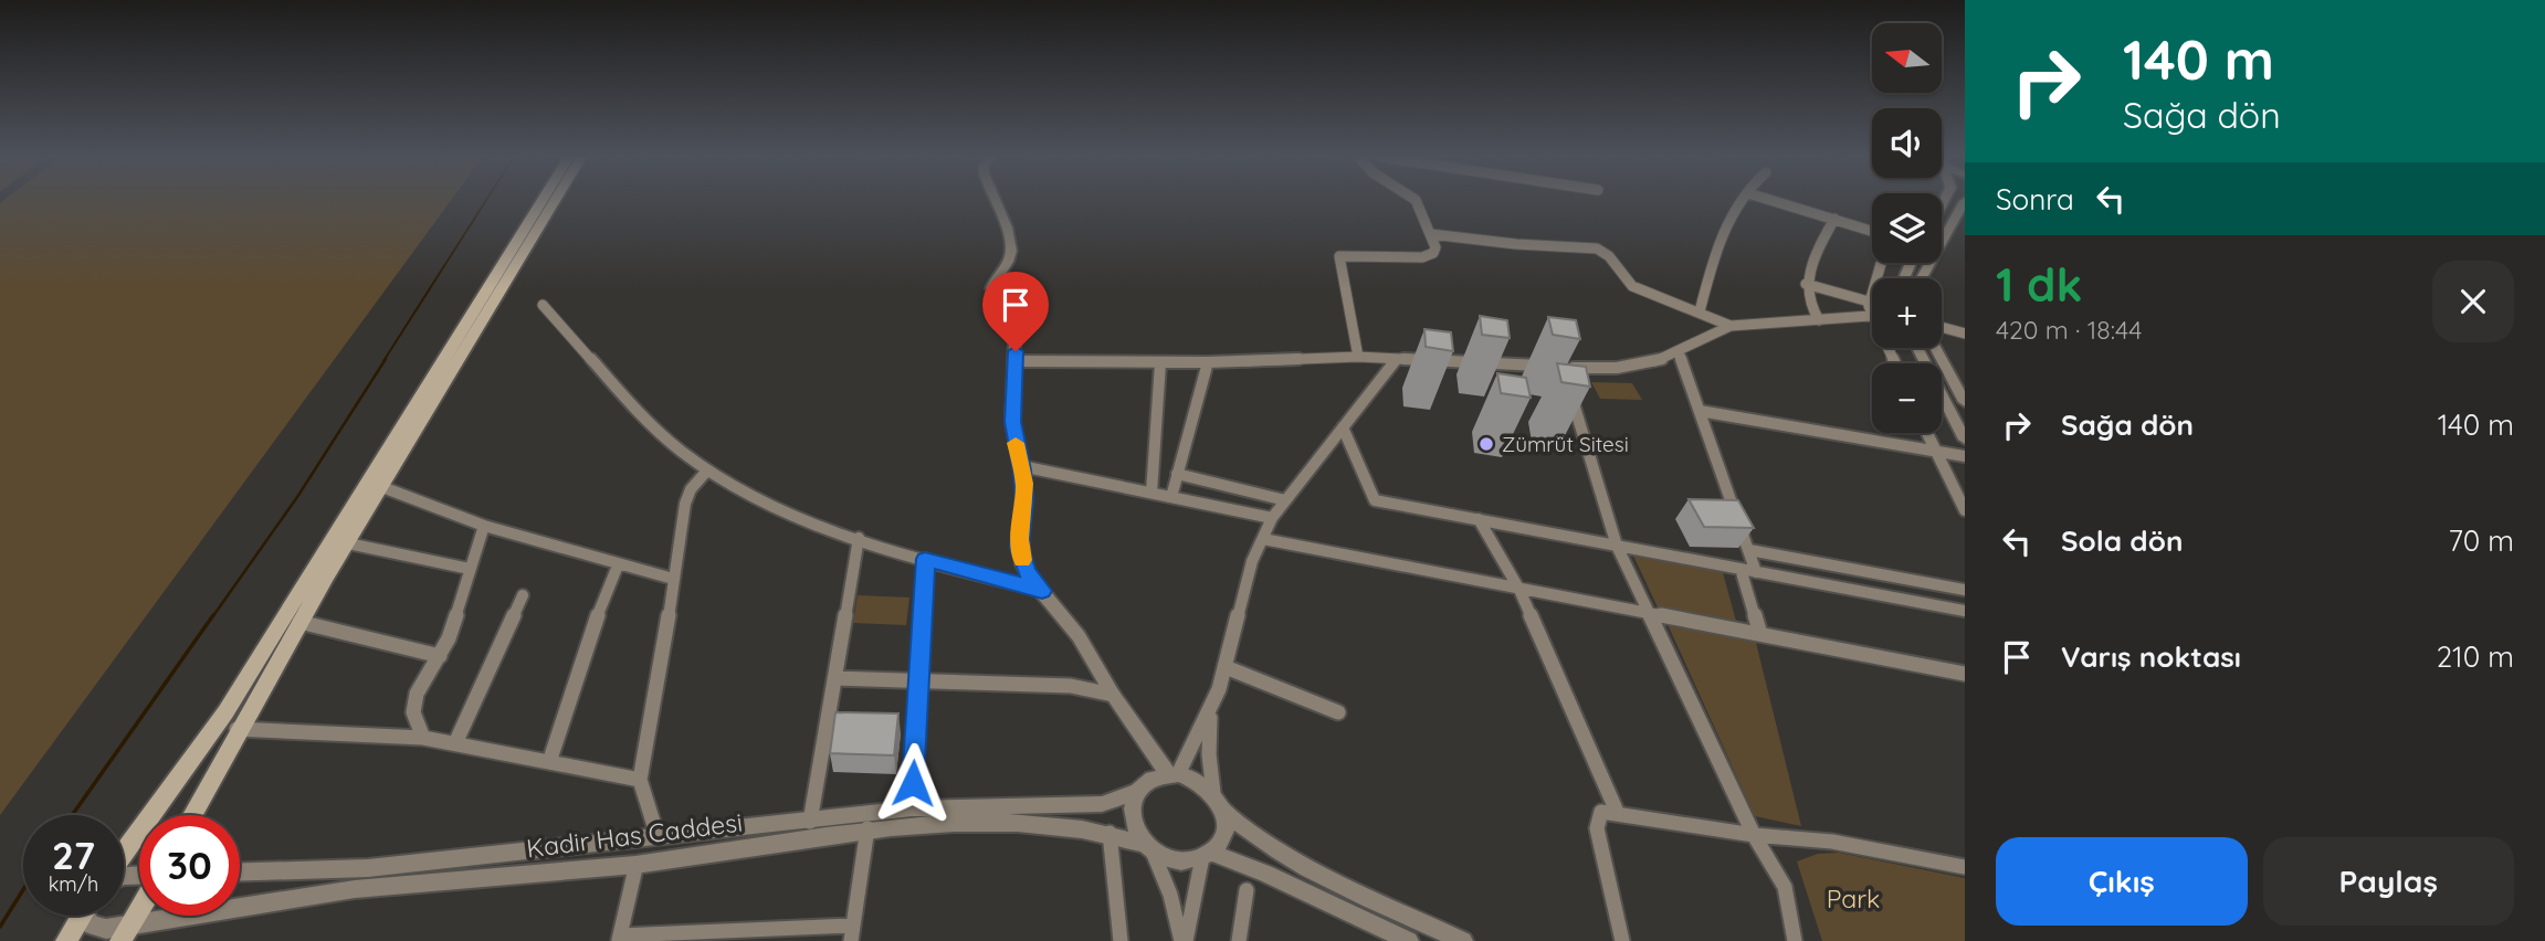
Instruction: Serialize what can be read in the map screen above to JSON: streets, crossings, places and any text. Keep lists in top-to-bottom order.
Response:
{
  "streets": {
    "street": ["Kadir Has Caddesi"]
  },
  "parks": ["Park"],
  "places": ["Zümrüt Sitesi"],
  "north": "left",
  "page": {
    "turn": ["140 m", "Sağa dön"],
    "map_buttons": ["+", "−"],
    "then": "Sonra",
    "heading": ["1 dk", "420 m · 18:44"],
    "list": [
      {
        "name": "Sağa dön",
        "value": "140 m"
      },
      {
        "name": "Sola dön",
        "value": "70 m"
      },
      {
        "name": "Varış noktası",
        "value": "210 m"
      }
    ],
    "speed": "27 km/h",
    "limit": "30",
    "buttons": ["Çıkış", "Paylaş"]
  }
}
